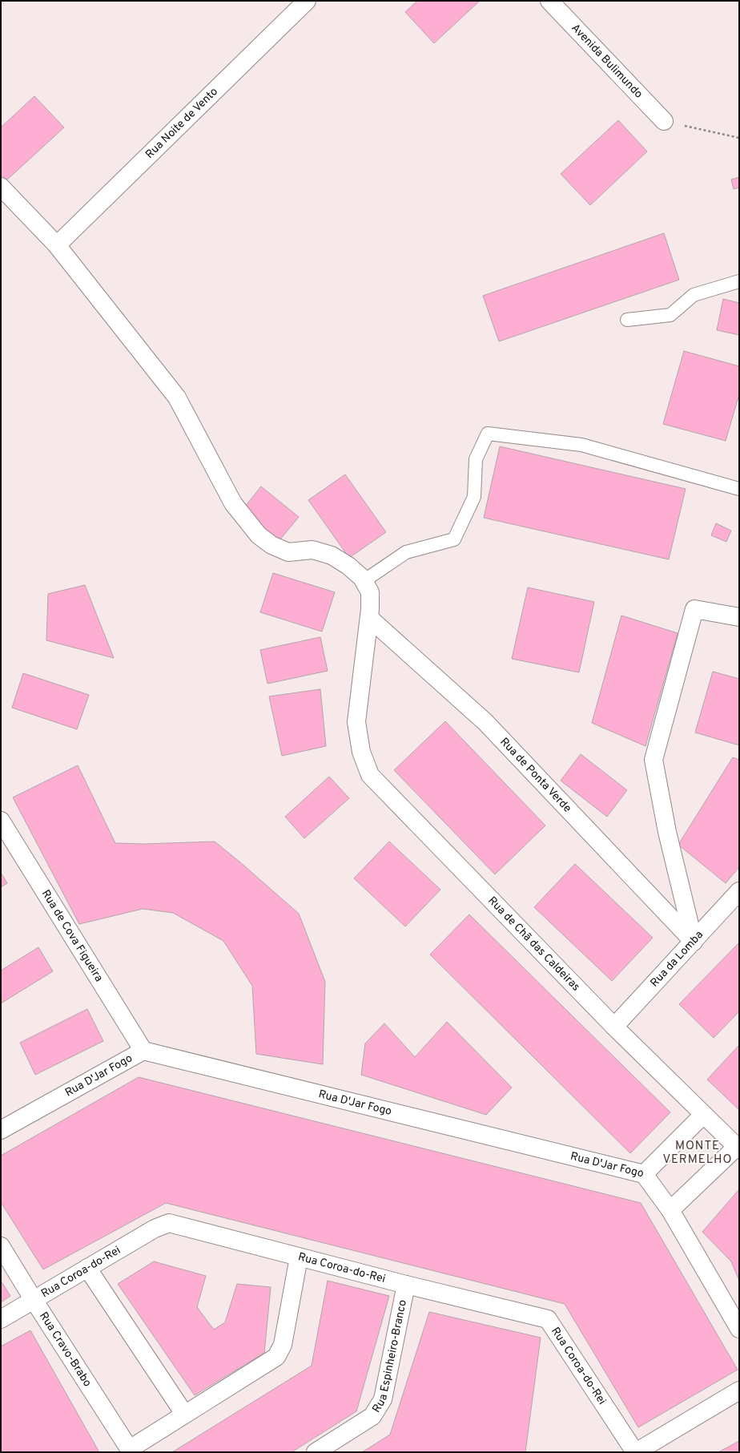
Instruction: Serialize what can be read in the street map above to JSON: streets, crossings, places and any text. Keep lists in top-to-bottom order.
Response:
{
  "streets": {
    "street": [
      "Avenida Bulimundo",
      "Rua Noite de Vento",
      "Rua de Ponta Verde",
      "Rua de Cova Figueira",
      "Rua de Chã das Caldeiras",
      "Rua da Lomba",
      "Rua D'Jar Fogo",
      "Rua Coroa-do-Rei",
      "Rua Cravo-Brabo",
      "Rua Espinheiro-Branco"
    ]
  },
  "crossings": [
    ["Rua de Ponta Verde", "Rua de Chã das Caldeiras"],
    ["Rua de Ponta Verde", "Rua da Lomba"],
    ["Rua de Cova Figueira", "Rua D'Jar Fogo"],
    ["Rua de Chã das Caldeiras", "Rua da Lomba"],
    ["Rua de Chã das Caldeiras", "Rua D'Jar Fogo"],
    ["Rua Coroa-do-Rei", "Rua Cravo-Brabo"],
    ["Rua Coroa-do-Rei", "Rua Espinheiro-Branco"]
  ],
  "districts": ["MONTE VERMELHO"]
}
